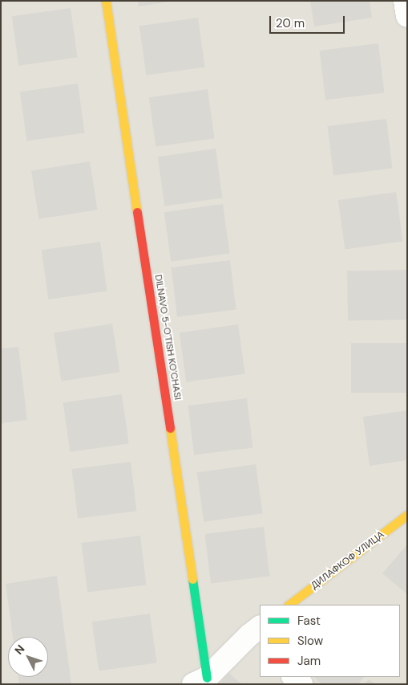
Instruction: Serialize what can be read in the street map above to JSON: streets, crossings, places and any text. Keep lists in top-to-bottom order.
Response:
{
  "streets": {
    "street": ["DILNAVO 5-O'TISH KO'CHASI", "ДИЛАФКОФ УЛИЦА"]
  },
  "legend": ["Fast", "Slow", "Jam"],
  "scale_bar": "20 m",
  "north": "top left"
}
